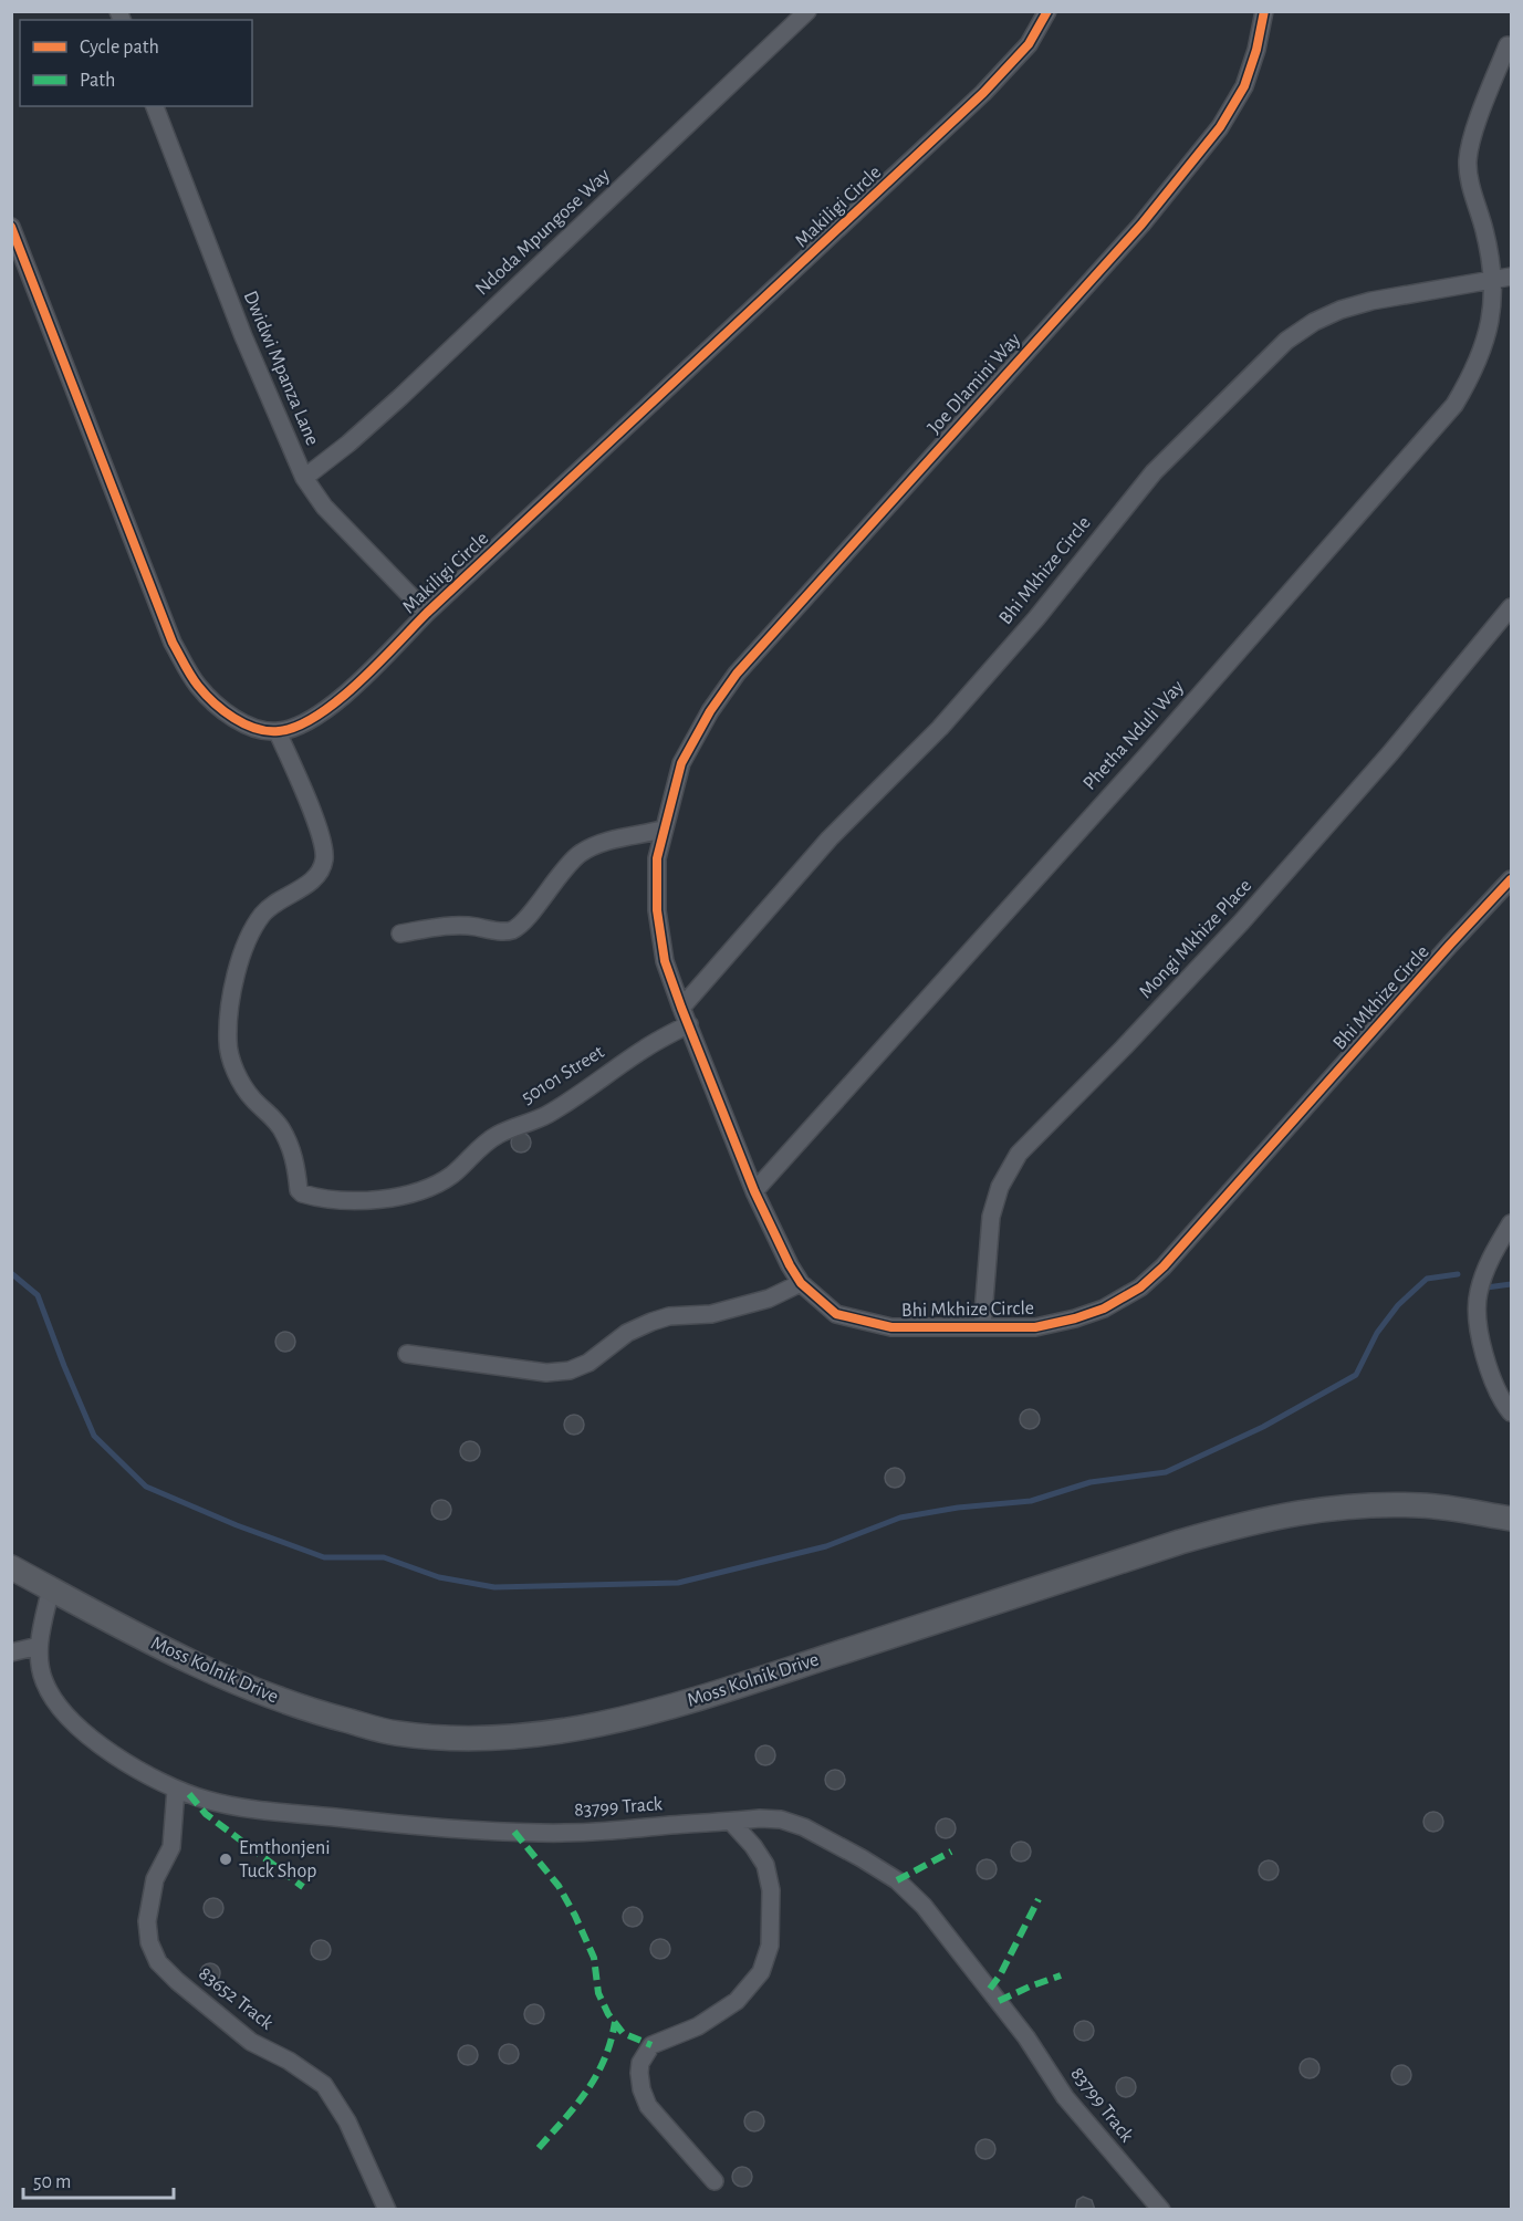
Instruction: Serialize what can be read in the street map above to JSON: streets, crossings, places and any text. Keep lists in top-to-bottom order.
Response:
{
  "streets": {
    "main road": ["Moss Kolnik Drive"],
    "street": [
      "Makiligi Circle",
      "Ndoda Mpungose Way",
      "Dwidwi Mpanza Lane",
      "Joe Dlamini Way",
      "Bhi Mkhize Circle",
      "Phetha Nduli Way",
      "Mongi Mkhize Place",
      "50101 Street",
      "83799 Track",
      "83652 Track"
    ]
  },
  "crossings": [
    ["Makiligi Circle", "Dwidwi Mpanza Lane"],
    ["Makiligi Circle", "50101 Street"],
    ["Ndoda Mpungose Way", "Dwidwi Mpanza Lane"],
    ["Joe Dlamini Way", "Bhi Mkhize Circle"],
    ["Bhi Mkhize Circle", "Phetha Nduli Way"],
    ["Bhi Mkhize Circle", "Mongi Mkhize Place"],
    ["Bhi Mkhize Circle", "50101 Street"],
    ["Moss Kolnik Drive", "83799 Track"],
    ["83799 Track", "83652 Track"]
  ],
  "places": ["Emthonjeni Tuck Shop"],
  "legend": ["Cycle path", "Path"],
  "scale_bar": "50 m"
}
